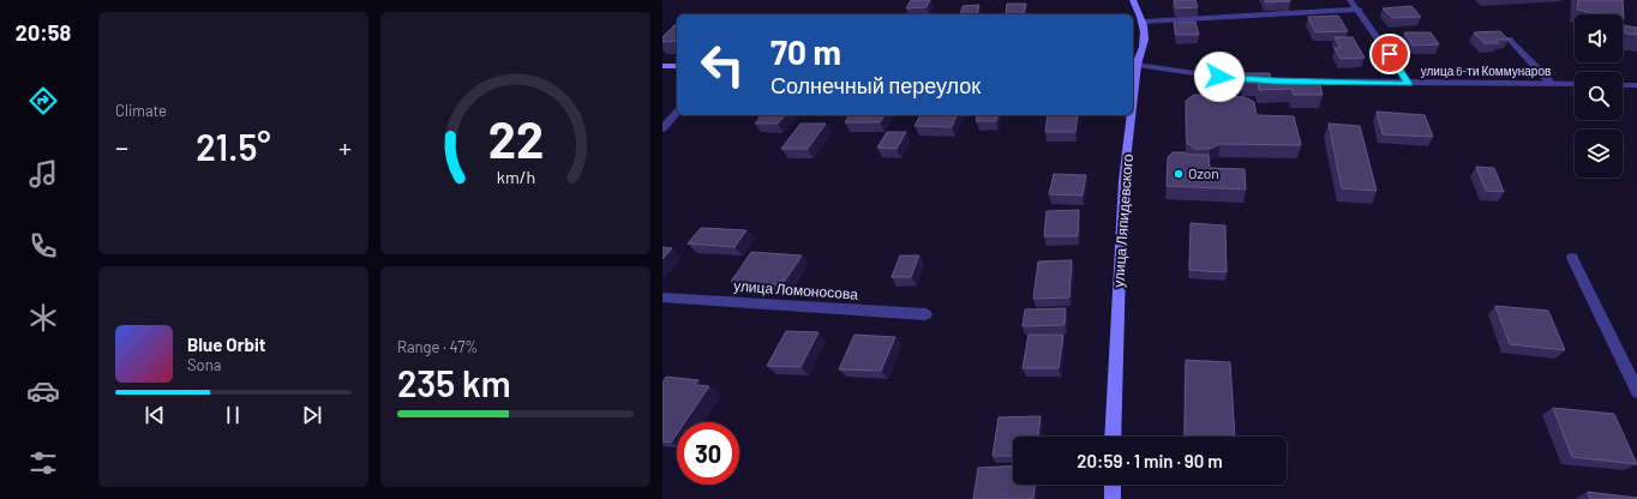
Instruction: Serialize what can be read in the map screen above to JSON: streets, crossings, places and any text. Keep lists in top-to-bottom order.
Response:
{
  "streets": {
    "street": ["улица 6-ти Коммунаров", "улица Ляпидевского", "улица Ломоносова"]
  },
  "crossings": [
    ["улица 6-ти Коммунаров", "улица Ляпидевского"]
  ],
  "places": ["Ozon"],
  "page": {
    "tabs": "20:58",
    "tile": [
      "Climate",
      ["Range · 47%", "235 km"]
    ],
    "turn": ["70 m", "Солнечный переулок"],
    "heat": ["−", "21.5°", "+"],
    "song": ["Blue Orbit", "Sona"],
    "limit": "30",
    "trip": "20:59 · 1 min · 90 m",
    "gauge": ["22", "km/h"]
  }
}
